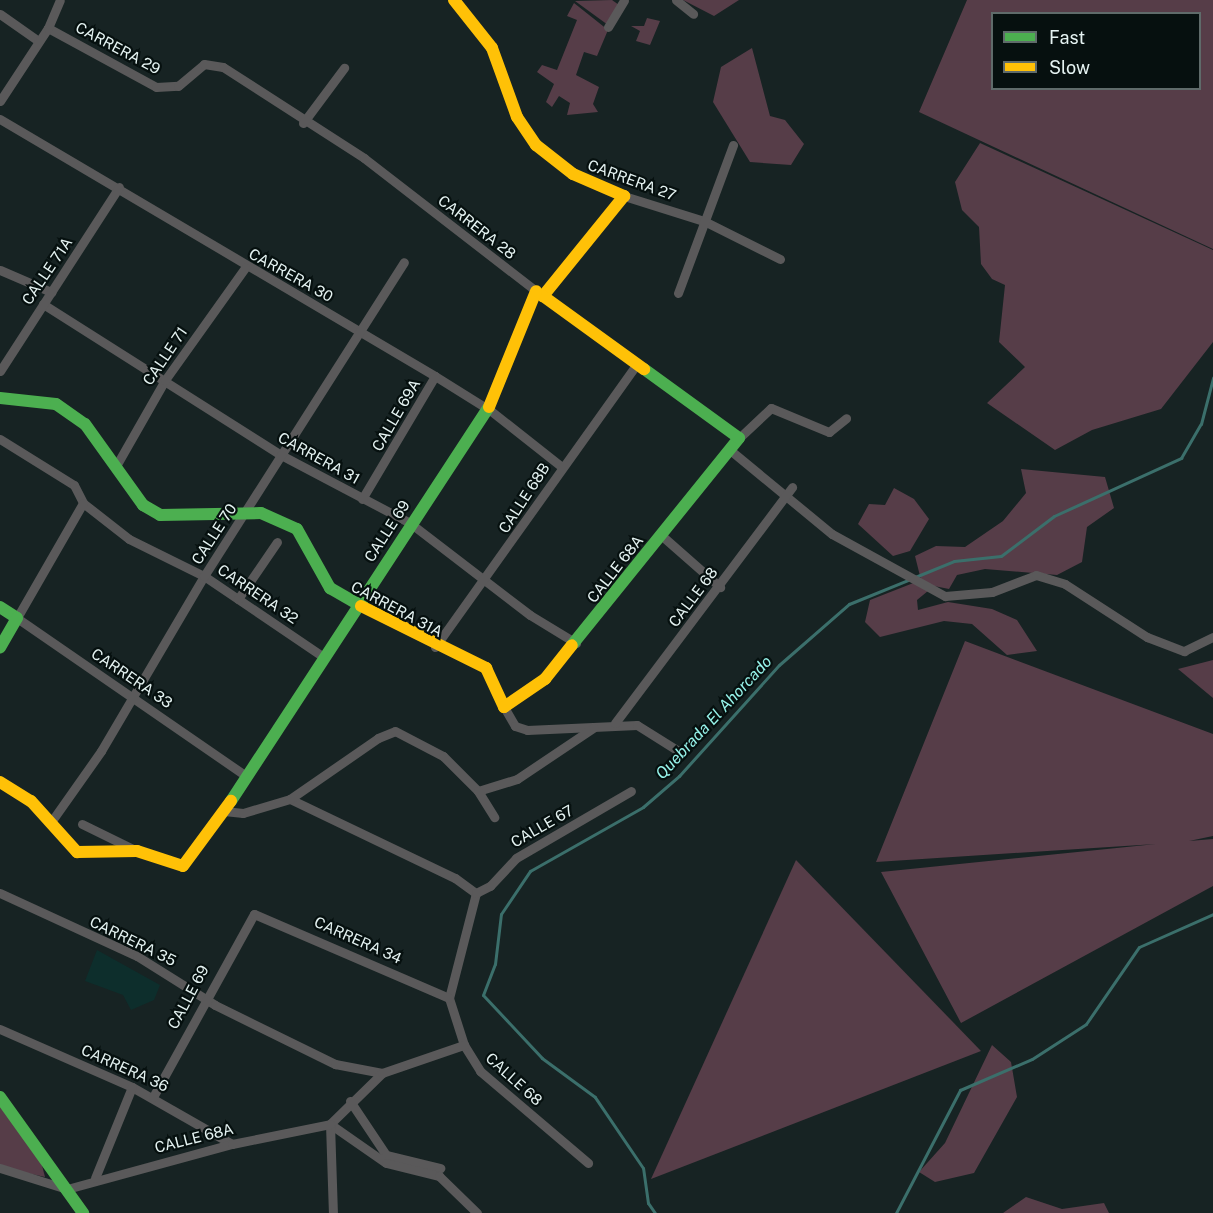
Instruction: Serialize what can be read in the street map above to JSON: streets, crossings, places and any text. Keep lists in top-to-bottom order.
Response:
{
  "streets": {
    "street": [
      "CARRERA 29",
      "CARRERA 27",
      "CARRERA 28",
      "CALLE 71A",
      "CARRERA 30",
      "CALLE 71",
      "CALLE 69A",
      "CARRERA 31",
      "CALLE 68B",
      "CALLE 69",
      "CALLE 70",
      "CALLE 68A",
      "CARRERA 32",
      "CALLE 68",
      "CARRERA 31A",
      "CARRERA 33",
      "CALLE 67",
      "CARRERA 34",
      "CARRERA 35",
      "CARRERA 36"
    ]
  },
  "crossings": [
    ["CARRERA 29", "CARRERA 28"],
    ["CARRERA 27", "CALLE 69"],
    ["CARRERA 28", "CALLE 68B"],
    ["CARRERA 28", "CALLE 69"],
    ["CARRERA 28", "CALLE 68A"],
    ["CALLE 71A", "CARRERA 30"],
    ["CALLE 71A", "CARRERA 31"],
    ["CARRERA 30", "CALLE 71"],
    ["CARRERA 30", "CALLE 69A"],
    ["CARRERA 30", "CALLE 68B"],
    ["CARRERA 30", "CALLE 69"],
    ["CARRERA 30", "CALLE 70"],
    ["CALLE 71", "CARRERA 31"],
    ["CALLE 71", "CARRERA 31A"],
    ["CALLE 69A", "CARRERA 31"],
    ["CARRERA 31", "CALLE 68B"],
    ["CARRERA 31", "CALLE 69"],
    ["CARRERA 31", "CALLE 70"],
    ["CARRERA 31", "CALLE 68A"],
    ["CALLE 68B", "CARRERA 31A"],
    ["CALLE 69", "CARRERA 32"],
    ["CALLE 69", "CARRERA 31A"],
    ["CALLE 69", "CARRERA 33"],
    ["CALLE 69", "CARRERA 34"],
    ["CALLE 69", "CARRERA 35"],
    ["CALLE 69", "CARRERA 36"],
    ["CALLE 70", "CARRERA 32"],
    ["CALLE 70", "CARRERA 31A"],
    ["CALLE 70", "CARRERA 33"],
    ["CALLE 68A", "CARRERA 31A"],
    ["CALLE 68A", "CARRERA 36"],
    ["CALLE 68", "CARRERA 31A"],
    ["CALLE 68", "CARRERA 34"]
  ],
  "water": ["Quebrada El Ahorcado"],
  "legend": ["Fast", "Slow"]
}
